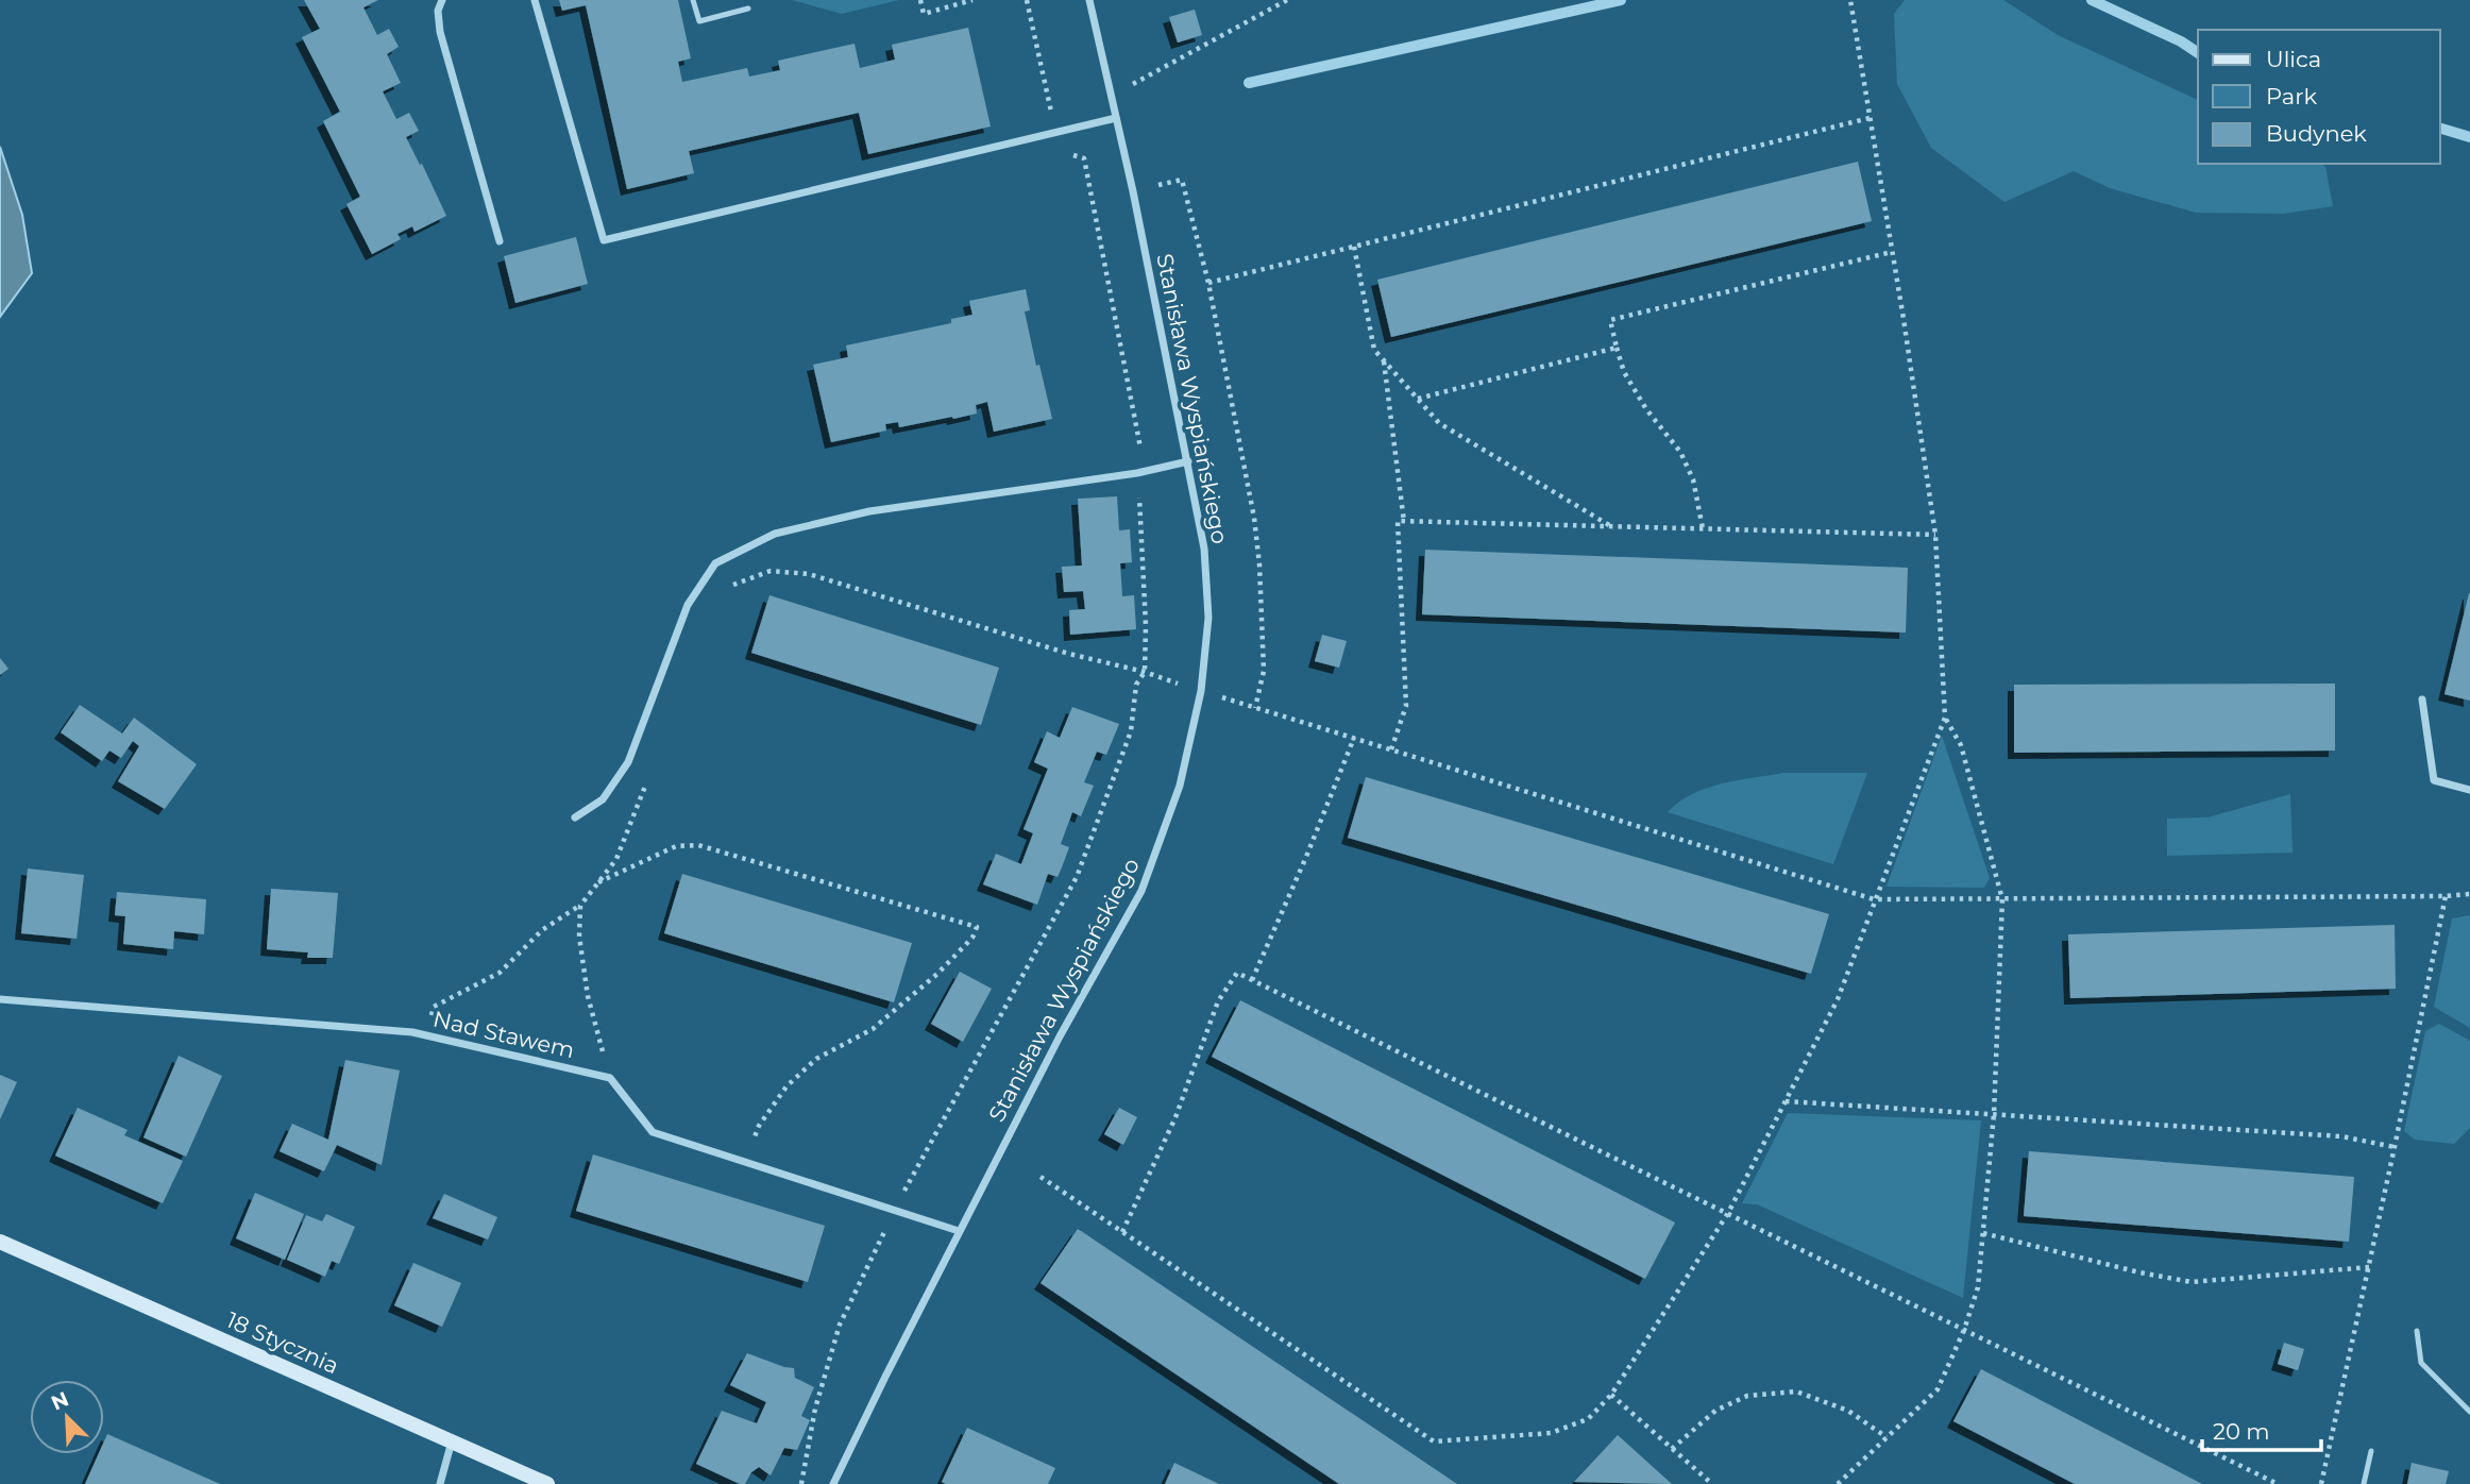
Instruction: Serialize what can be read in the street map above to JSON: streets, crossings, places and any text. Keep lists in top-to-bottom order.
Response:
{
  "streets": {
    "street": ["Stanisława Wyspiańskiego", "Nad Stawem", "18 Stycznia"]
  },
  "legend": ["Ulica", "Park", "Budynek"],
  "scale_bar": "20 m",
  "north": "top left"
}
